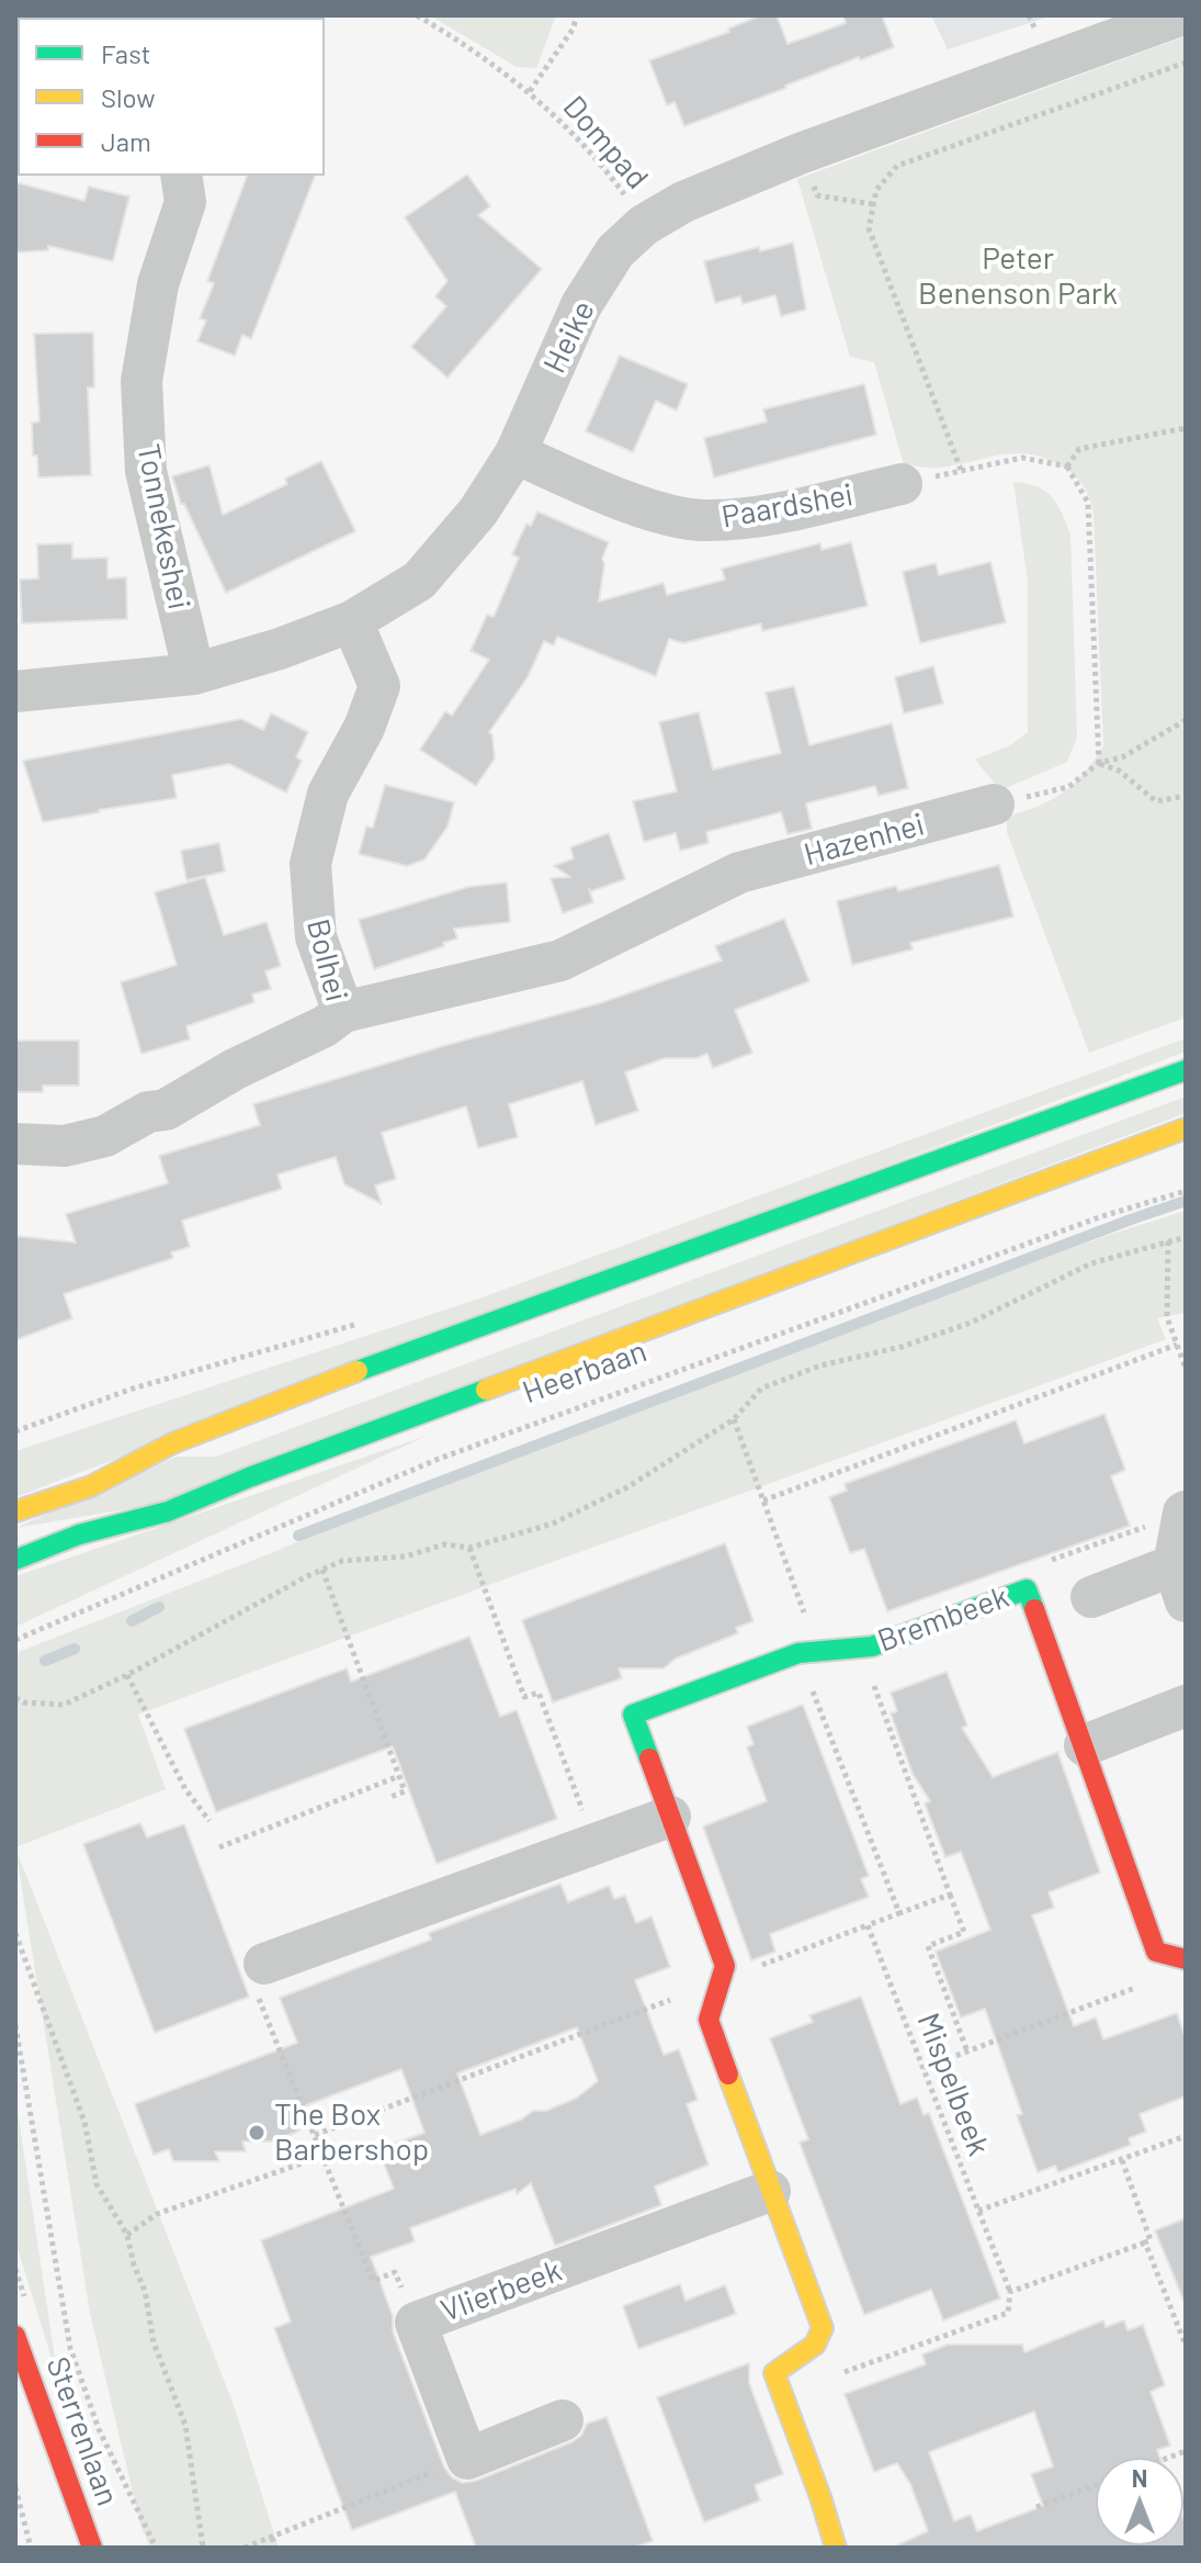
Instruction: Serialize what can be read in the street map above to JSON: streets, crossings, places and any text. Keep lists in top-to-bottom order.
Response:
{
  "streets": {
    "main road": ["Heerbaan", "Brembeek", "Sterrenlaan"],
    "street": [
      "Heike",
      "Paardshei",
      "Tonnekeshei",
      "Hazenhei",
      "Bolhei",
      "Vlierbeek"
    ],
    "path": ["Dompad", "Mispelbeek"]
  },
  "crossings": [
    ["Dompad", "Heike"],
    ["Heike", "Paardshei"],
    ["Heike", "Tonnekeshei"],
    ["Heike", "Bolhei"],
    ["Hazenhei", "Bolhei"],
    ["Brembeek", "Mispelbeek"]
  ],
  "parks": ["Peter Benenson Park"],
  "places": ["The Box Barbershop"],
  "legend": ["Fast", "Slow", "Jam"],
  "north": "top"
}
